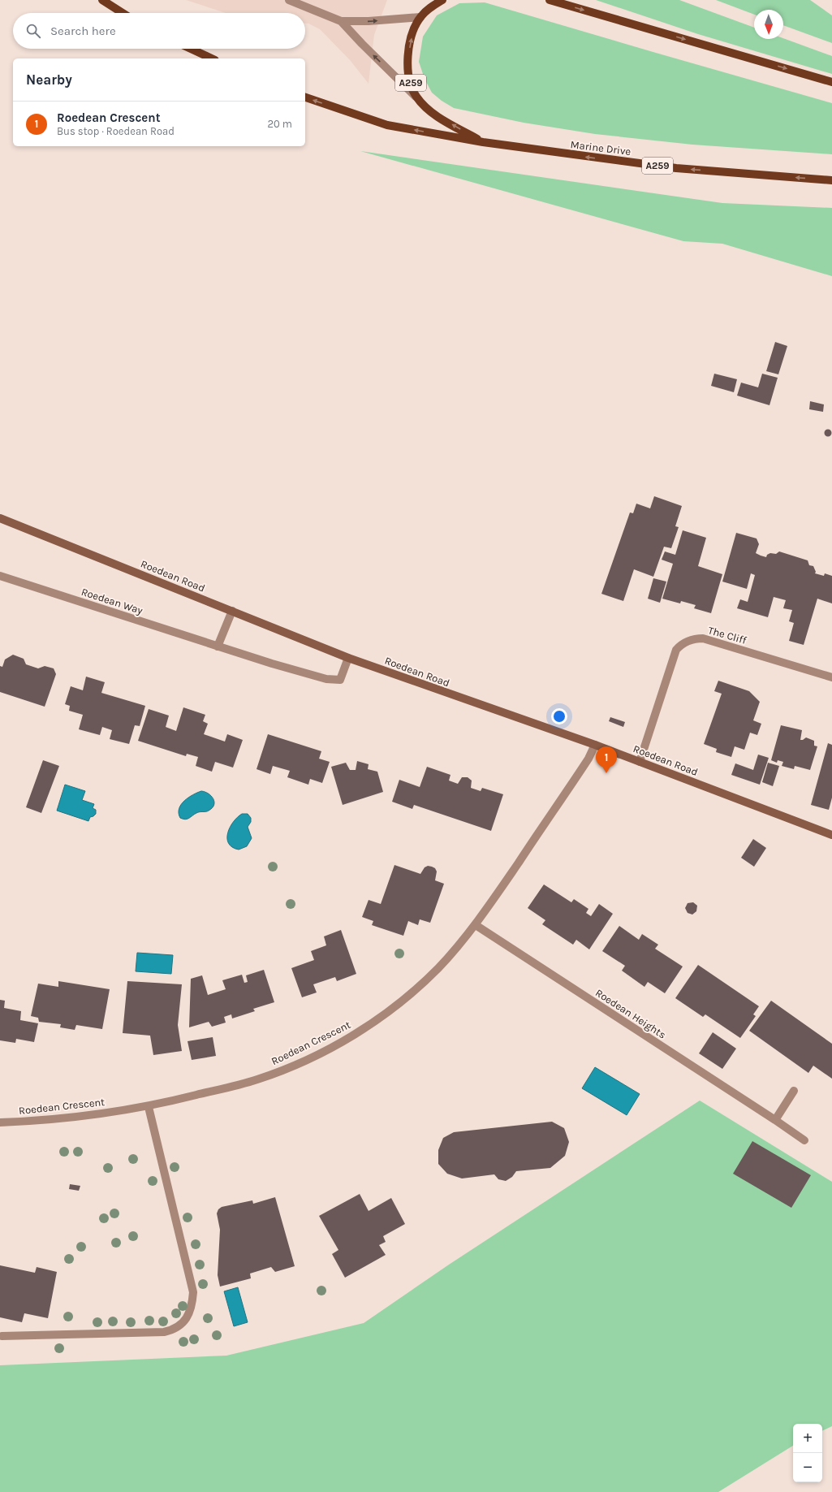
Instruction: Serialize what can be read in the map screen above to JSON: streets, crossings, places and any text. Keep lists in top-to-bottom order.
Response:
{
  "streets": {
    "main road": ["A259", "Marine Drive", "Roedean Road"],
    "street": [
      "Roedean Way",
      "The Cliff",
      "Roedean Heights",
      "Roedean Crescent"
    ]
  },
  "crossings": [
    ["Roedean Road", "Roedean Way"],
    ["Roedean Road", "The Cliff"],
    ["Roedean Road", "Roedean Crescent"],
    ["Roedean Heights", "Roedean Crescent"]
  ],
  "one_way": ["Marine Drive"],
  "north": "bottom",
  "page": {
    "search": "Search here",
    "heading": "Nearby",
    "list": [
      {
        "mark": "1",
        "name": "Roedean Crescent",
        "note": "Bus stop · Roedean Road",
        "value": "20 m"
      }
    ],
    "pins": "1",
    "map_buttons": ["+", "−"]
  }
}
